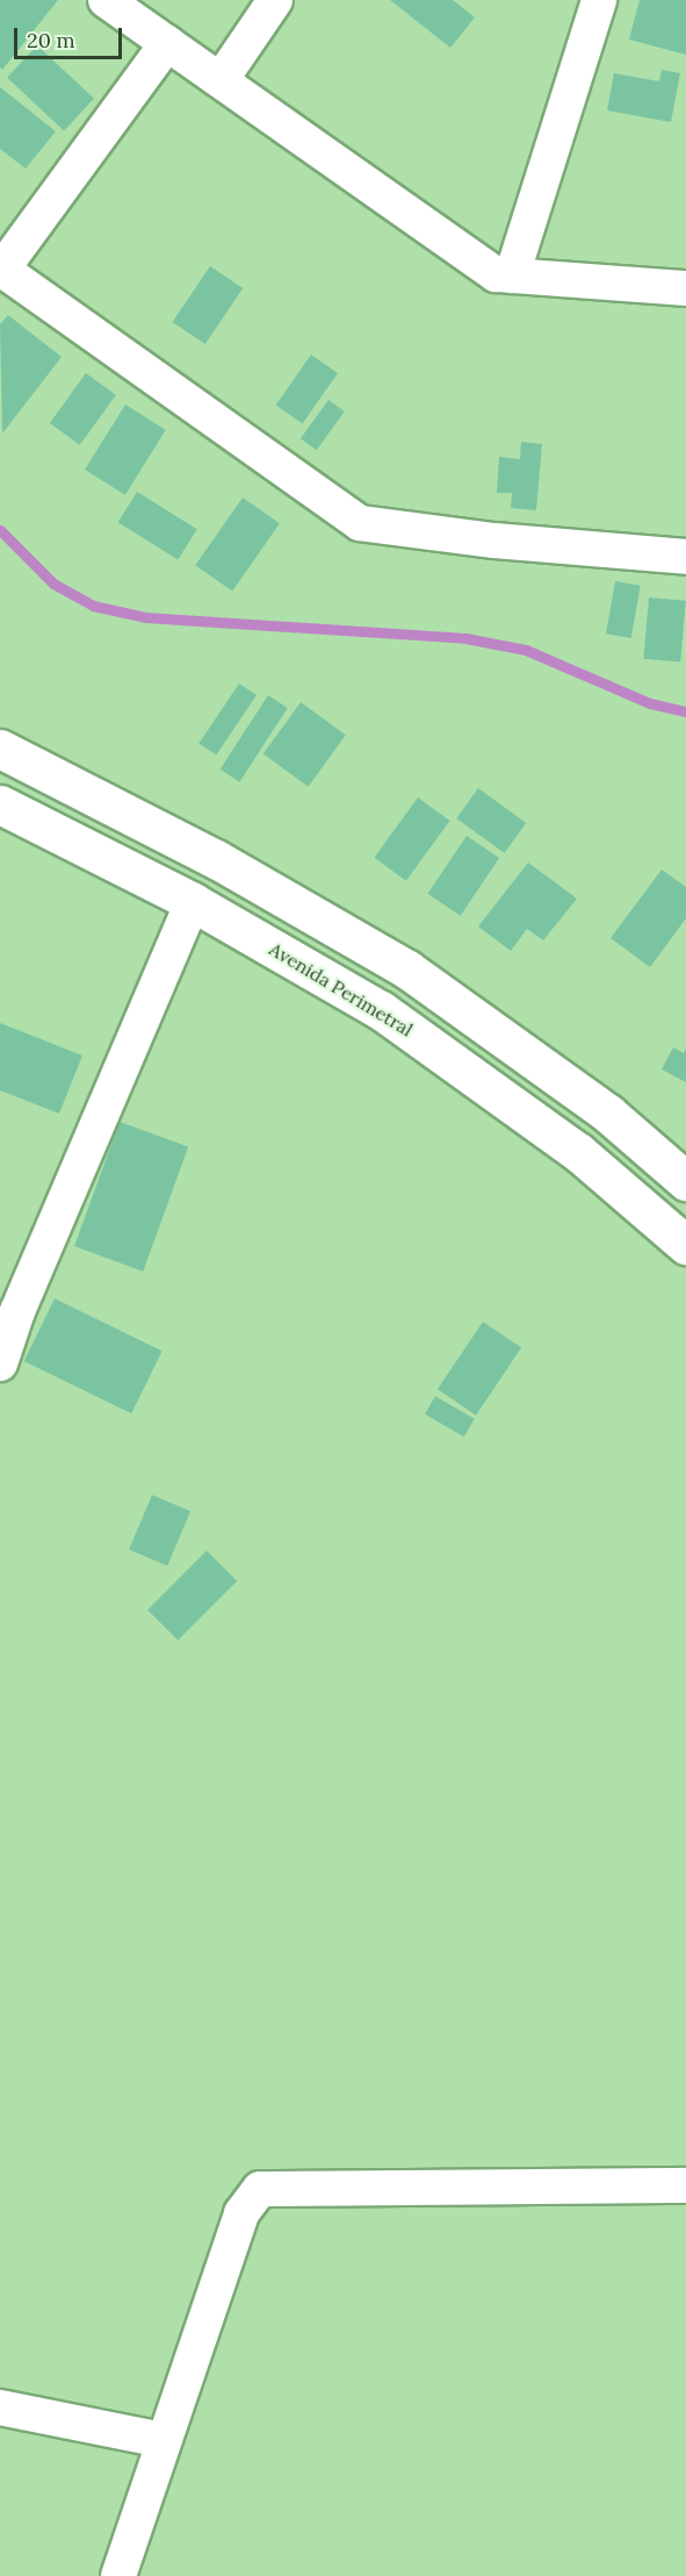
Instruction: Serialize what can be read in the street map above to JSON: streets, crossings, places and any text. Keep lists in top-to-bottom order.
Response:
{
  "streets": {
    "main road": ["Avenida Perimetral"]
  },
  "scale_bar": "20 m"
}
